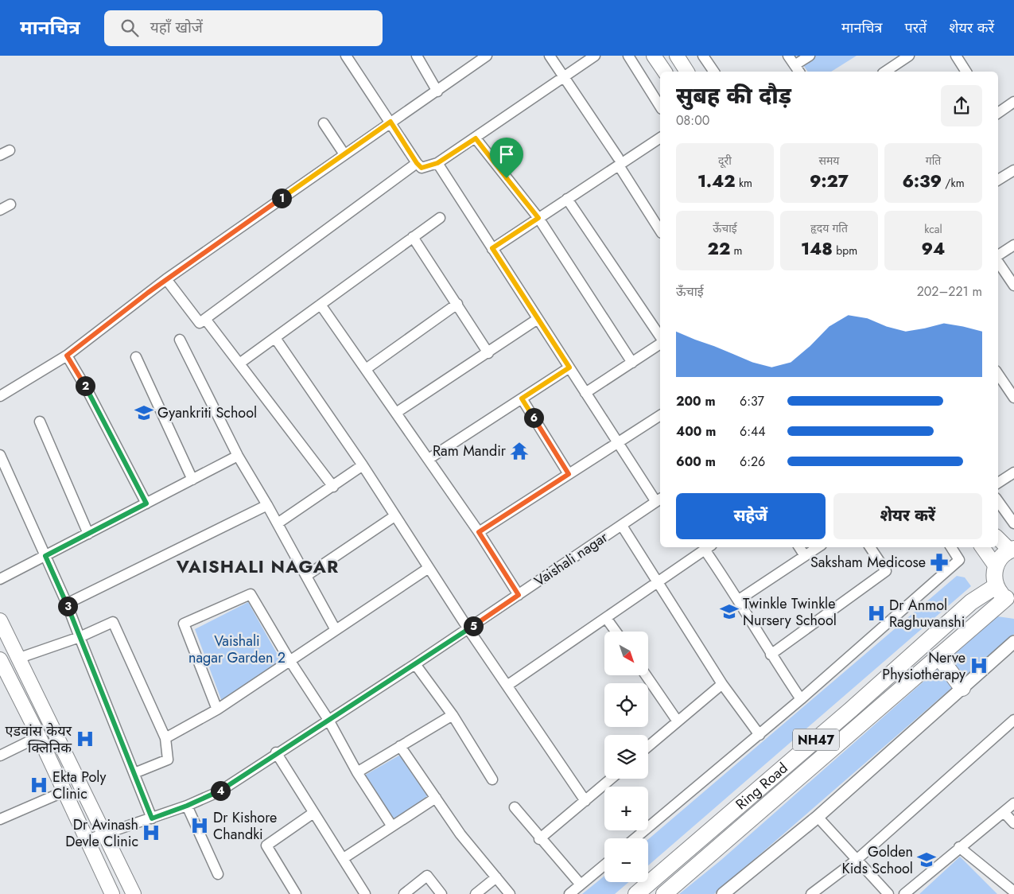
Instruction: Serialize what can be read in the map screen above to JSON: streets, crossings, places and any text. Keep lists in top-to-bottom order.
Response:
{
  "streets": {
    "highway": ["NH47", "Ring Road"],
    "street": ["Vaishali nagar"]
  },
  "districts": ["VAISHALI NAGAR"],
  "parks": ["Vaishali nagar Garden 2"],
  "places": {
    "school or university": ["Gyankriti School", "Twinkle Twinkle Nursery School", "Golden Kids School"],
    "temple": ["Ram Mandir"],
    "pharmacy": ["Saksham Medicose"],
    "hospital": [
      "Dr Anmol Raghuvanshi",
      "Nerve Physiotherapy",
      "एडवांस केयर क्लिनिक",
      "Ekta Poly Clinic",
      "Dr Kishore Chandki",
      "Dr Avinash Devle Clinic"
    ]
  },
  "north": "bottom right",
  "page": {
    "header": "मानचित्र",
    "search": "यहाँ खोजें",
    "nav": ["मानचित्र", "परतें", "शेयर करें"],
    "heading": ["सुबह की दौड़", "08:00"],
    "stats": [
      ["दूरी", "1.42 km"],
      ["समय", "9:27"],
      ["गति", "6:39 /km"],
      ["ऊँचाई", "22 m"],
      ["हृदय गति", "148 bpm"],
      ["kcal", "94"]
    ],
    "pins": [
      "1",
      "2",
      "6",
      "3",
      "5",
      "4"
    ],
    "chart": ["ऊँचाई", "202–221 m"],
    "list": [
      {
        "name": "200 m",
        "note": "6:37"
      },
      {
        "name": "400 m",
        "note": "6:44"
      },
      {
        "name": "600 m",
        "note": "6:26"
      }
    ],
    "buttons": ["सहेजें", "शेयर करें"],
    "map_buttons": ["+", "−"]
  }
}
